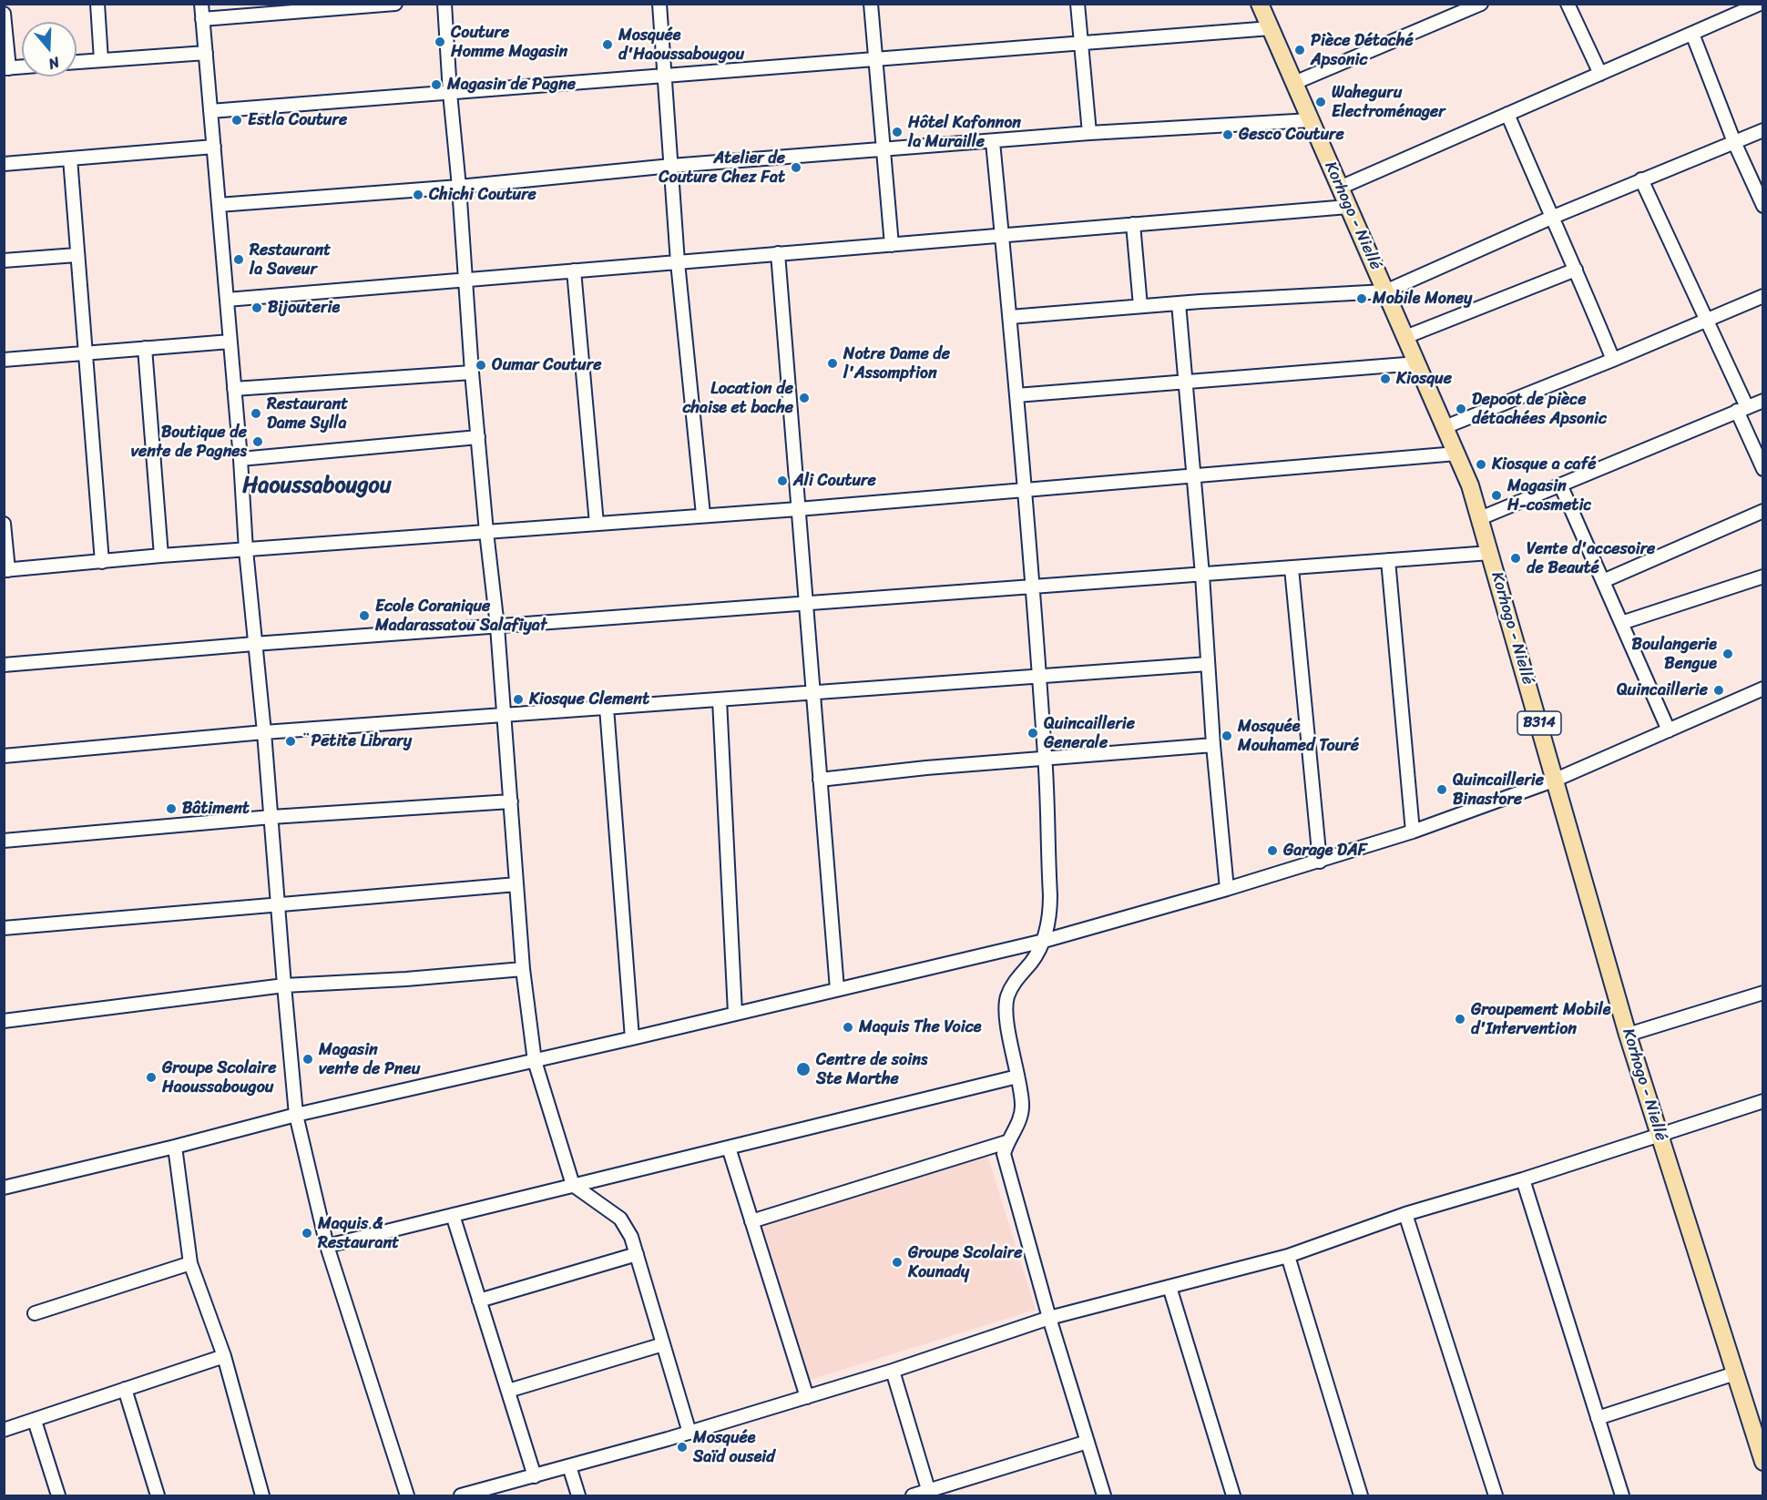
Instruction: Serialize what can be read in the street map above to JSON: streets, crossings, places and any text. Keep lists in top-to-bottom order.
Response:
{
  "streets": {
    "main road": ["Korhogo - Niellé", "B314"]
  },
  "districts": ["Haoussabougou"],
  "places": [
    "Couture Homme Magasin",
    "Mosquée d'Haoussabougou",
    "Pièce Détaché Apsonic",
    "Magasin de Pagne",
    "Waheguru Electroménager",
    "Estla Couture",
    "Hôtel Kafonnon la Muraille",
    "Gesco Couture",
    "Atelier de Couture Chez Fat",
    "Chichi Couture",
    "Restaurant la Saveur",
    "Mobile Money",
    "Bijouterie",
    "Notre Dame de l'Assomption",
    "Oumar Couture",
    "Kiosque",
    "Location de chaise et bache",
    "Depoot de pièce détachées Apsonic",
    "Restaurant Dame Sylla",
    "Boutique de vente de Pagnes",
    "Kiosque a café",
    "Ali Couture",
    "Magasin H-cosmetic",
    "Vente d'accesoire de Beauté",
    "Ecole Coranique Madarassatou Salafiyat",
    "Boulangerie Bengue",
    "Quincaillerie",
    "Kiosque Clement",
    "Quincaillerie Generale",
    "Mosquée Mouhamed Touré",
    "¨Petite Library",
    "Quincaillerie Binastore",
    "Bâtiment",
    "Garage DAF",
    "Groupement Mobile d'Intervention",
    "Maquis The Voice",
    "Magasin vente de Pneu",
    "Centre de soins Ste Marthe",
    "Groupe Scolaire Haoussabougou",
    "Maquis & Restaurant",
    "Groupe Scolaire Kounady",
    "Mosquée Saïd ouseid"
  ],
  "north": "bottom"
}
